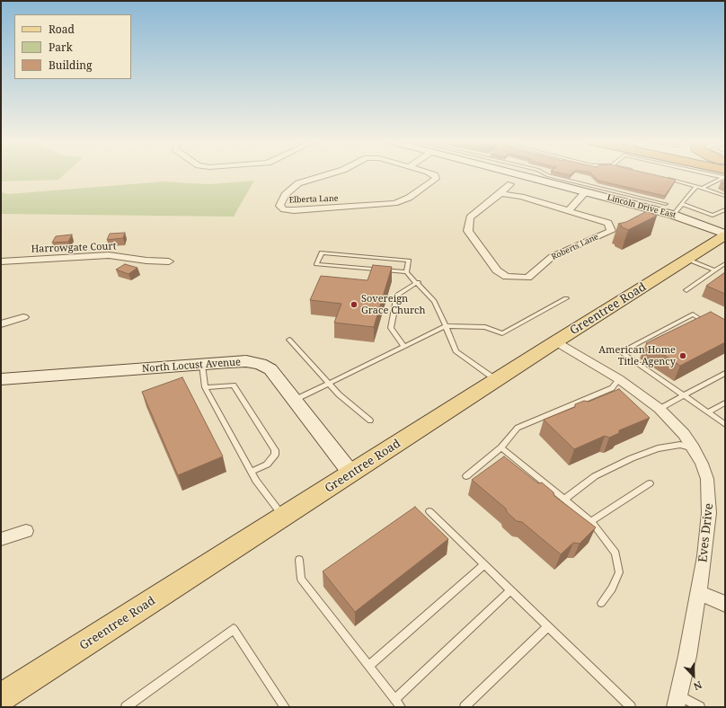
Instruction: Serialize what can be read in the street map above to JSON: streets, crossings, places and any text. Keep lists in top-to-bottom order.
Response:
{
  "streets": {
    "main road": ["Greentree Road"],
    "street": [
      "Elberta Lane",
      "Lincoln Drive East",
      "Roberts Lane",
      "Harrowgate Court",
      "North Locust Avenue",
      "Eves Drive"
    ]
  },
  "crossings": [
    ["Lincoln Drive East", "Greentree Road"],
    ["Greentree Road", "North Locust Avenue"],
    ["Greentree Road", "Eves Drive"]
  ],
  "places": ["Sovereign Grace Church", "American Home Title Agency"],
  "legend": ["Road", "Park", "Building"],
  "north": "bottom right"
}
